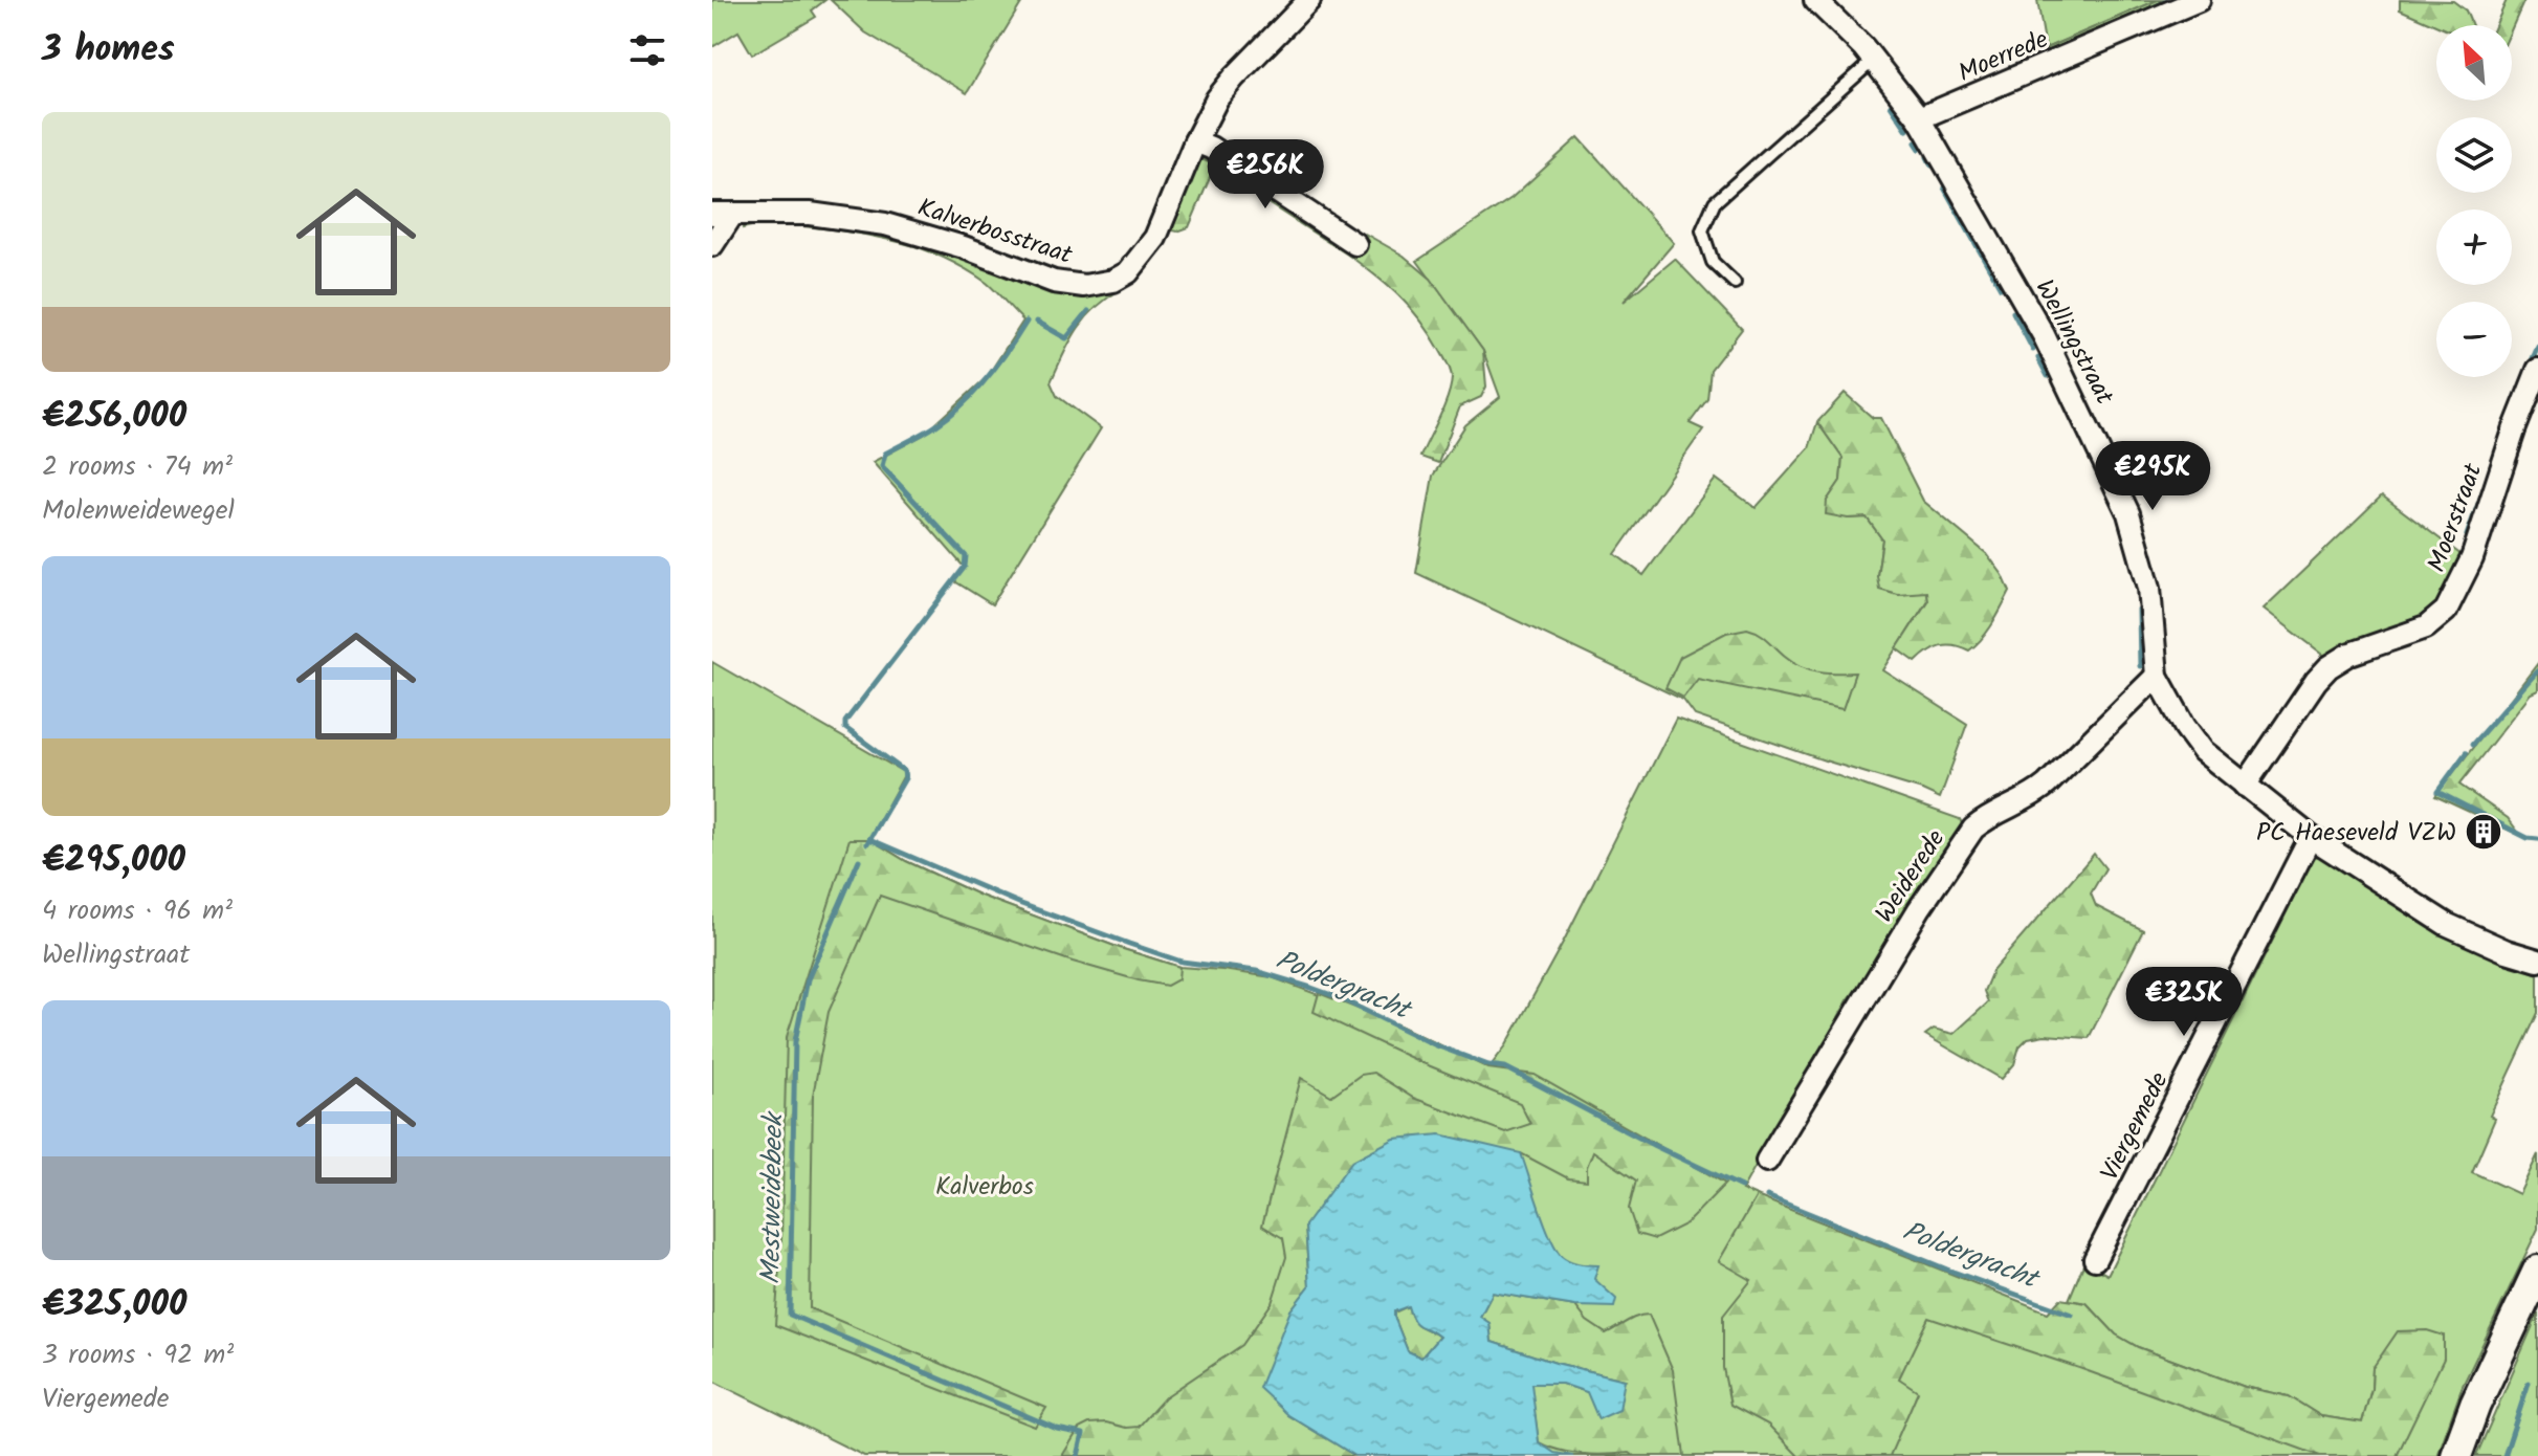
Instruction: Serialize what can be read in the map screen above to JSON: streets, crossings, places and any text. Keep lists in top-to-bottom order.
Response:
{
  "streets": {
    "street": [
      "Moerrede",
      "Kalverbosstraat",
      "Wellingstraat",
      "Moerstraat",
      "Weiderede",
      "Viergemede"
    ]
  },
  "crossings": [
    ["Moerrede", "Wellingstraat"],
    ["Wellingstraat", "Moerstraat"],
    ["Wellingstraat", "Weiderede"],
    ["Wellingstraat", "Viergemede"]
  ],
  "water": ["Poldergracht", "Mestweidebeek"],
  "parks": ["Kalverbos"],
  "places": {
    "building": ["PC Haeseveld VZW"]
  },
  "north": "top left",
  "page": {
    "heading": "3 homes",
    "map_buttons": ["+", "−"],
    "list": [
      {
        "name": "€256,000",
        "note": "2 rooms · 74 m² · Molenweidewegel"
      },
      {
        "name": "€295,000",
        "note": "4 rooms · 96 m² · Wellingstraat"
      },
      {
        "name": "€325,000",
        "note": "3 rooms · 92 m² · Viergemede"
      }
    ],
    "price": ["€256K", "€295K", "€325K"]
  }
}
